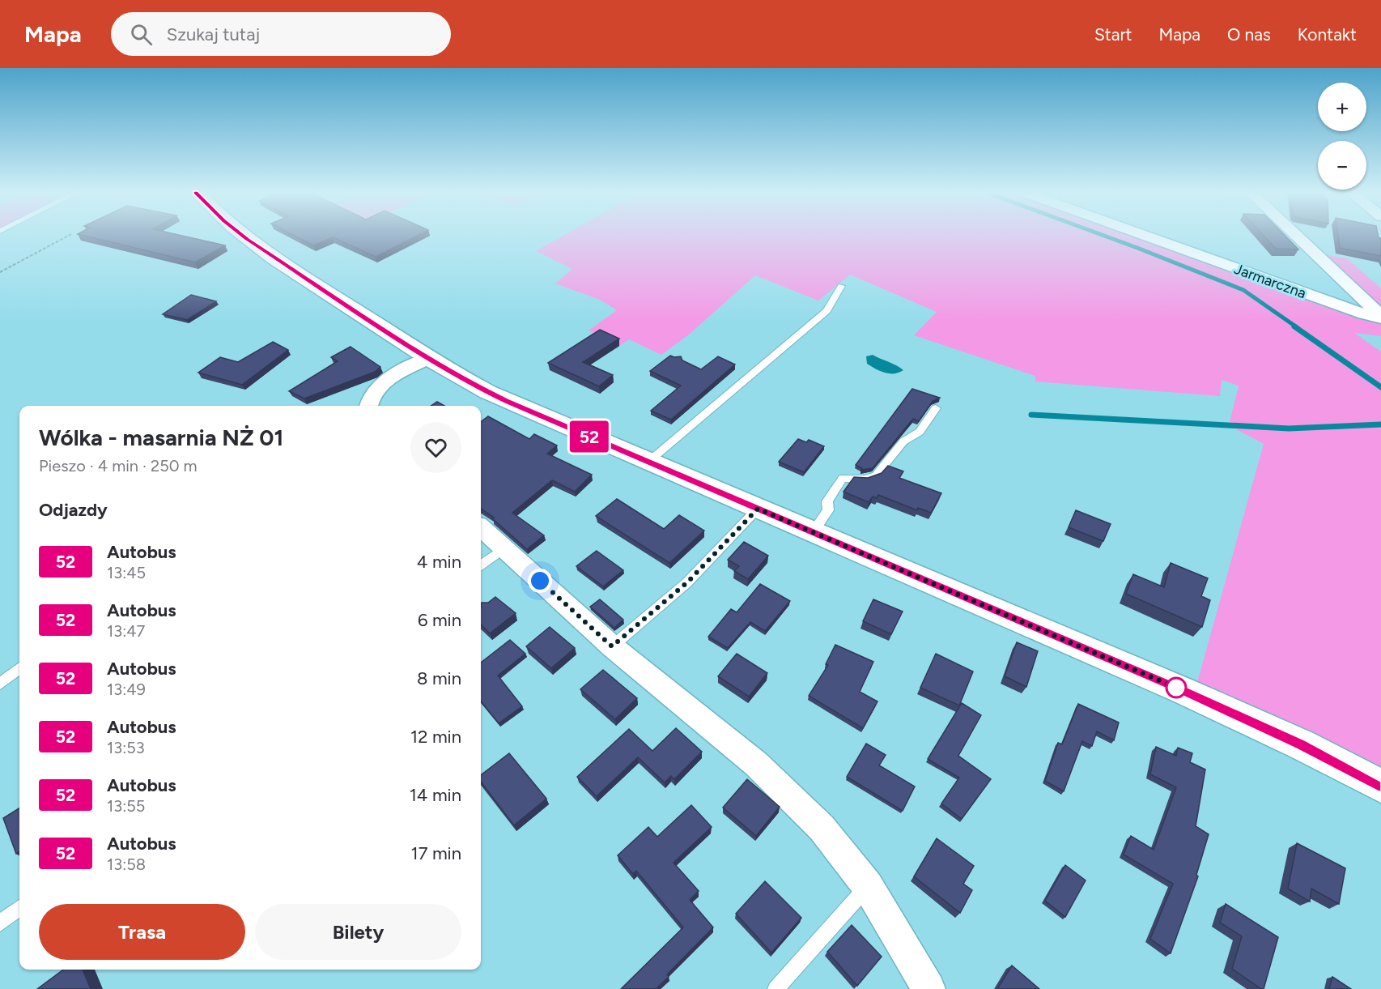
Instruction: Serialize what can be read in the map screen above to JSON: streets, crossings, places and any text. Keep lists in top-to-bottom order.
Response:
{
  "streets": {
    "street": ["Jarmarczna"]
  },
  "lines": ["bus line 52"],
  "page": {
    "header": "Mapa",
    "search": "Szukaj tutaj",
    "nav": [
      "Start",
      "Mapa",
      "O nas",
      "Kontakt"
    ],
    "on_map": "52",
    "map_buttons": ["+", "−"],
    "heading": [
      ["Wólka - masarnia NŻ 01", "Pieszo · 4 min · 250 m"],
      "Odjazdy"
    ],
    "list": [
      {
        "mark": "52",
        "name": "Autobus",
        "note": "13:45",
        "value": "4 min"
      },
      {
        "mark": "52",
        "name": "Autobus",
        "note": "13:47",
        "value": "6 min"
      },
      {
        "mark": "52",
        "name": "Autobus",
        "note": "13:49",
        "value": "8 min"
      },
      {
        "mark": "52",
        "name": "Autobus",
        "note": "13:53",
        "value": "12 min"
      },
      {
        "mark": "52",
        "name": "Autobus",
        "note": "13:55",
        "value": "14 min"
      },
      {
        "mark": "52",
        "name": "Autobus",
        "note": "13:58",
        "value": "17 min"
      }
    ],
    "buttons": ["Trasa", "Bilety"]
  }
}
